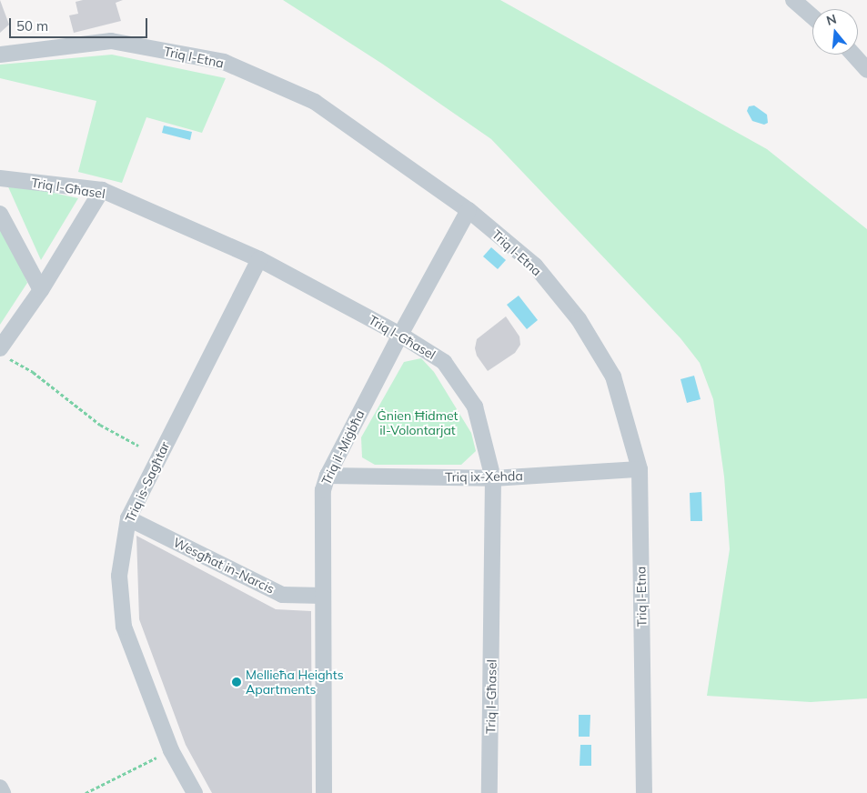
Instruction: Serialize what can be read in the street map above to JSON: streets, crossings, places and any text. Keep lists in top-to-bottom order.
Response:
{
  "streets": {
    "street": [
      "Triq l-Etna",
      "Triq l-Għasel",
      "Triq il-Miġbħa",
      "Triq ix-Xehda",
      "Triq is-Sagħtar",
      "Wesgħat in-Narcis"
    ]
  },
  "crossings": [
    ["Triq l-Etna", "Triq il-Miġbħa"],
    ["Triq l-Etna", "Triq ix-Xehda"],
    ["Triq l-Għasel", "Triq il-Miġbħa"],
    ["Triq l-Għasel", "Triq ix-Xehda"],
    ["Triq l-Għasel", "Triq is-Sagħtar"],
    ["Triq il-Miġbħa", "Triq ix-Xehda"],
    ["Triq il-Miġbħa", "Wesgħat in-Narcis"],
    ["Triq is-Sagħtar", "Wesgħat in-Narcis"]
  ],
  "parks": ["Ġnien Ħidmet il-Volontarjat"],
  "places": ["Mellieħa Heights Apartments"],
  "scale_bar": "50 m",
  "north": "top"
}
